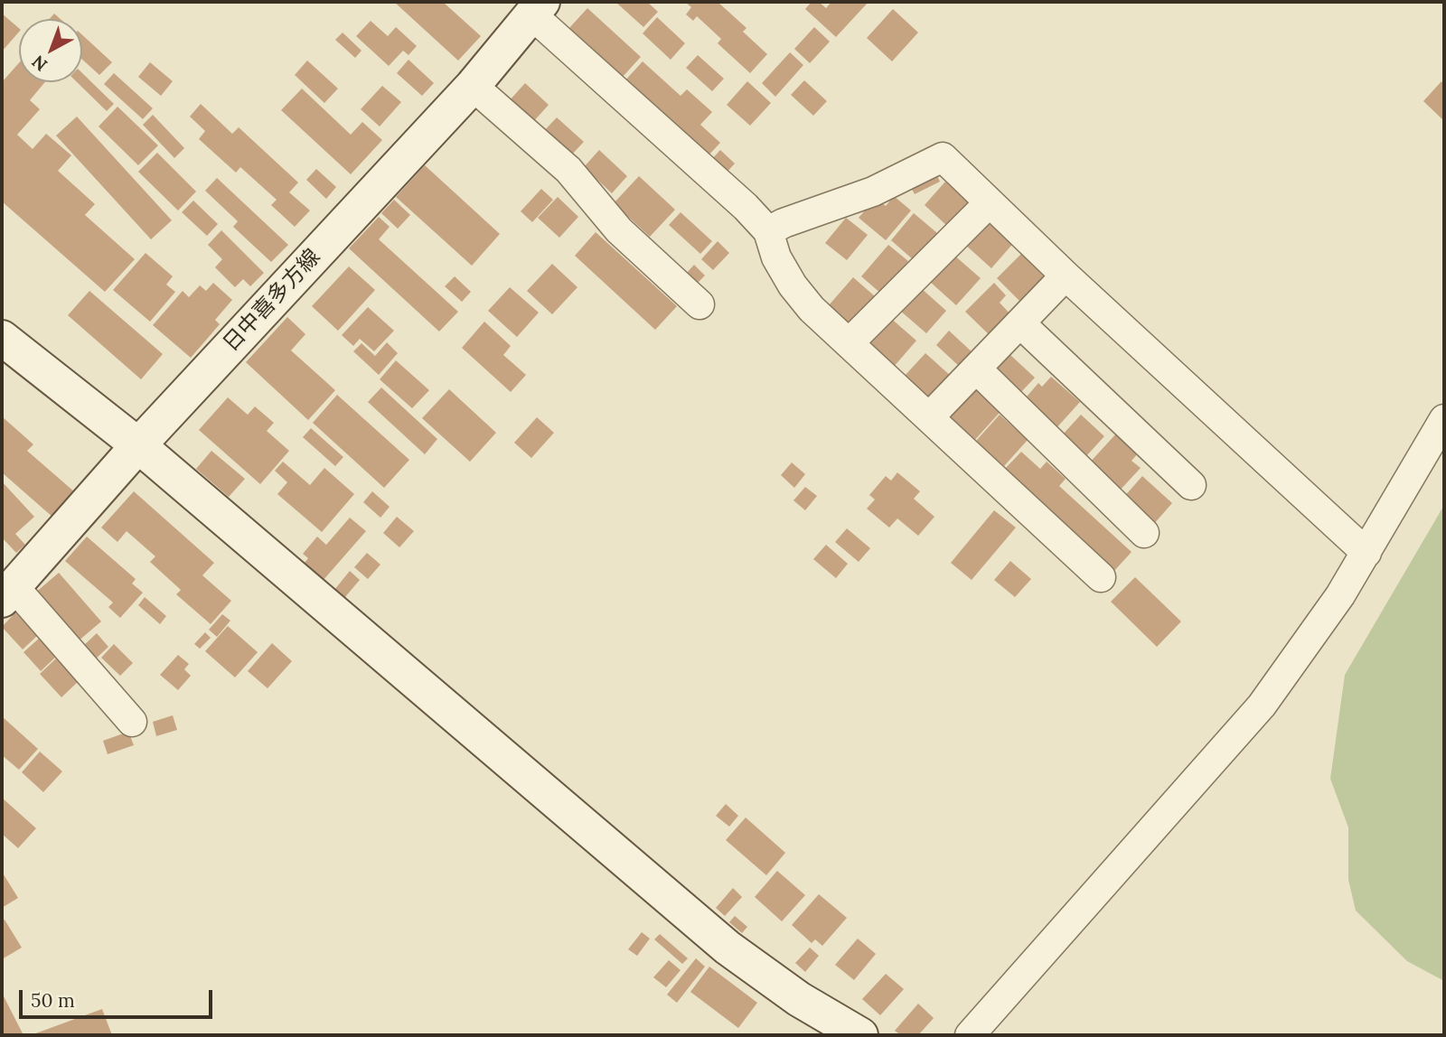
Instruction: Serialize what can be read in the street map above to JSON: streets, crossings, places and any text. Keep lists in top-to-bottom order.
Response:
{
  "streets": {
    "street": ["日中喜多方線"]
  },
  "scale_bar": "50 m",
  "north": "bottom left"
}
